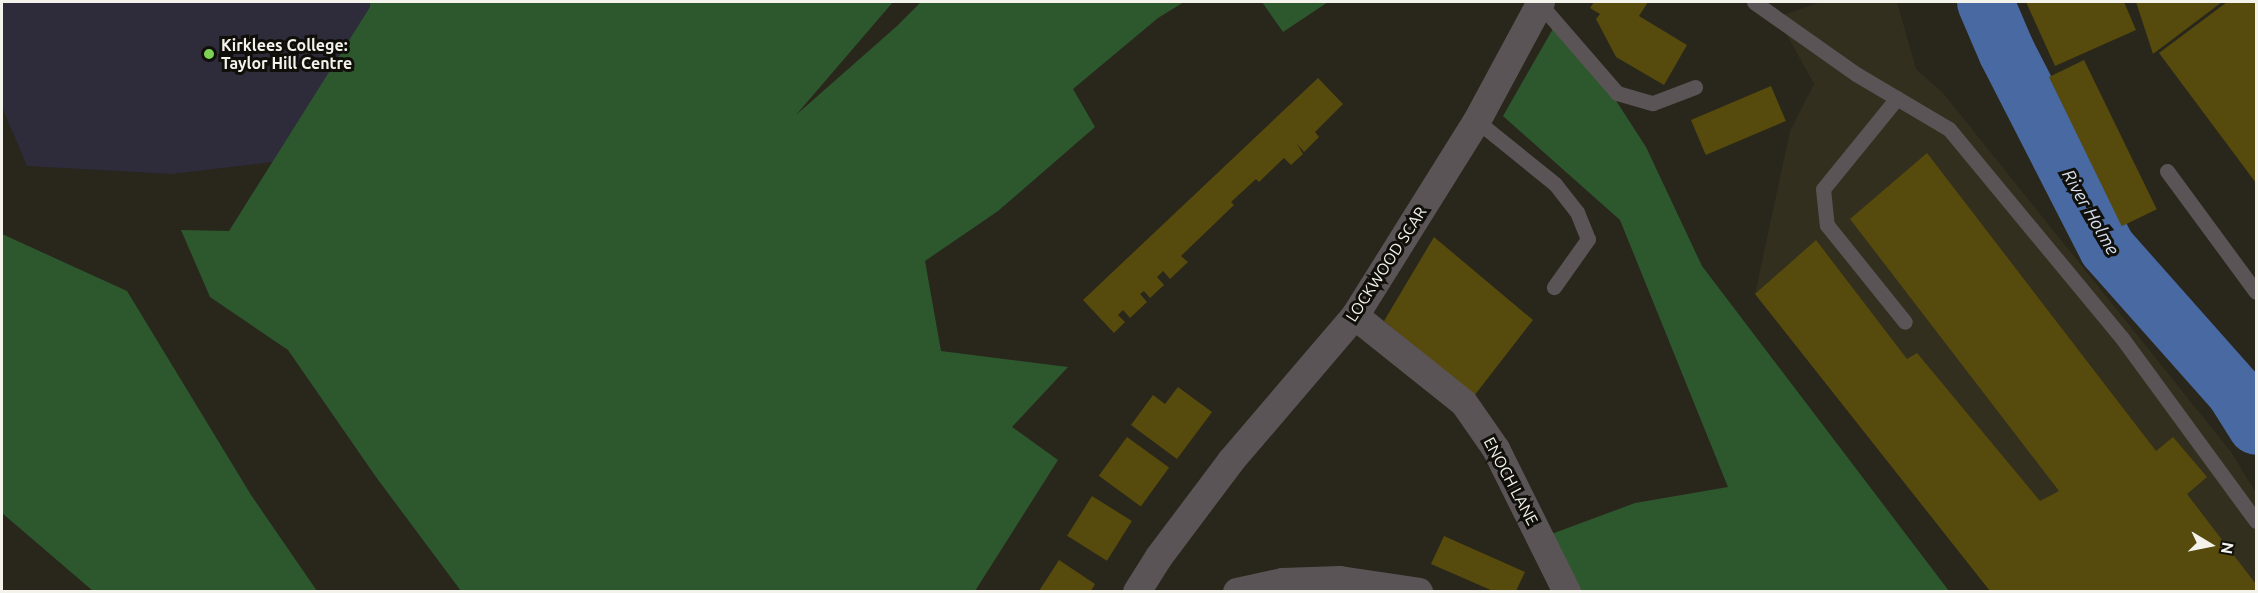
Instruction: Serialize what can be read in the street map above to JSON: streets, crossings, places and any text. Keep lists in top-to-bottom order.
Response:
{
  "streets": {
    "street": ["LOCKWOOD SCAR", "ENOCH LANE"]
  },
  "crossings": [
    ["LOCKWOOD SCAR", "ENOCH LANE"]
  ],
  "water": ["River Holme"],
  "places": ["Kirklees College: Taylor Hill Centre"],
  "north": "right"
}
